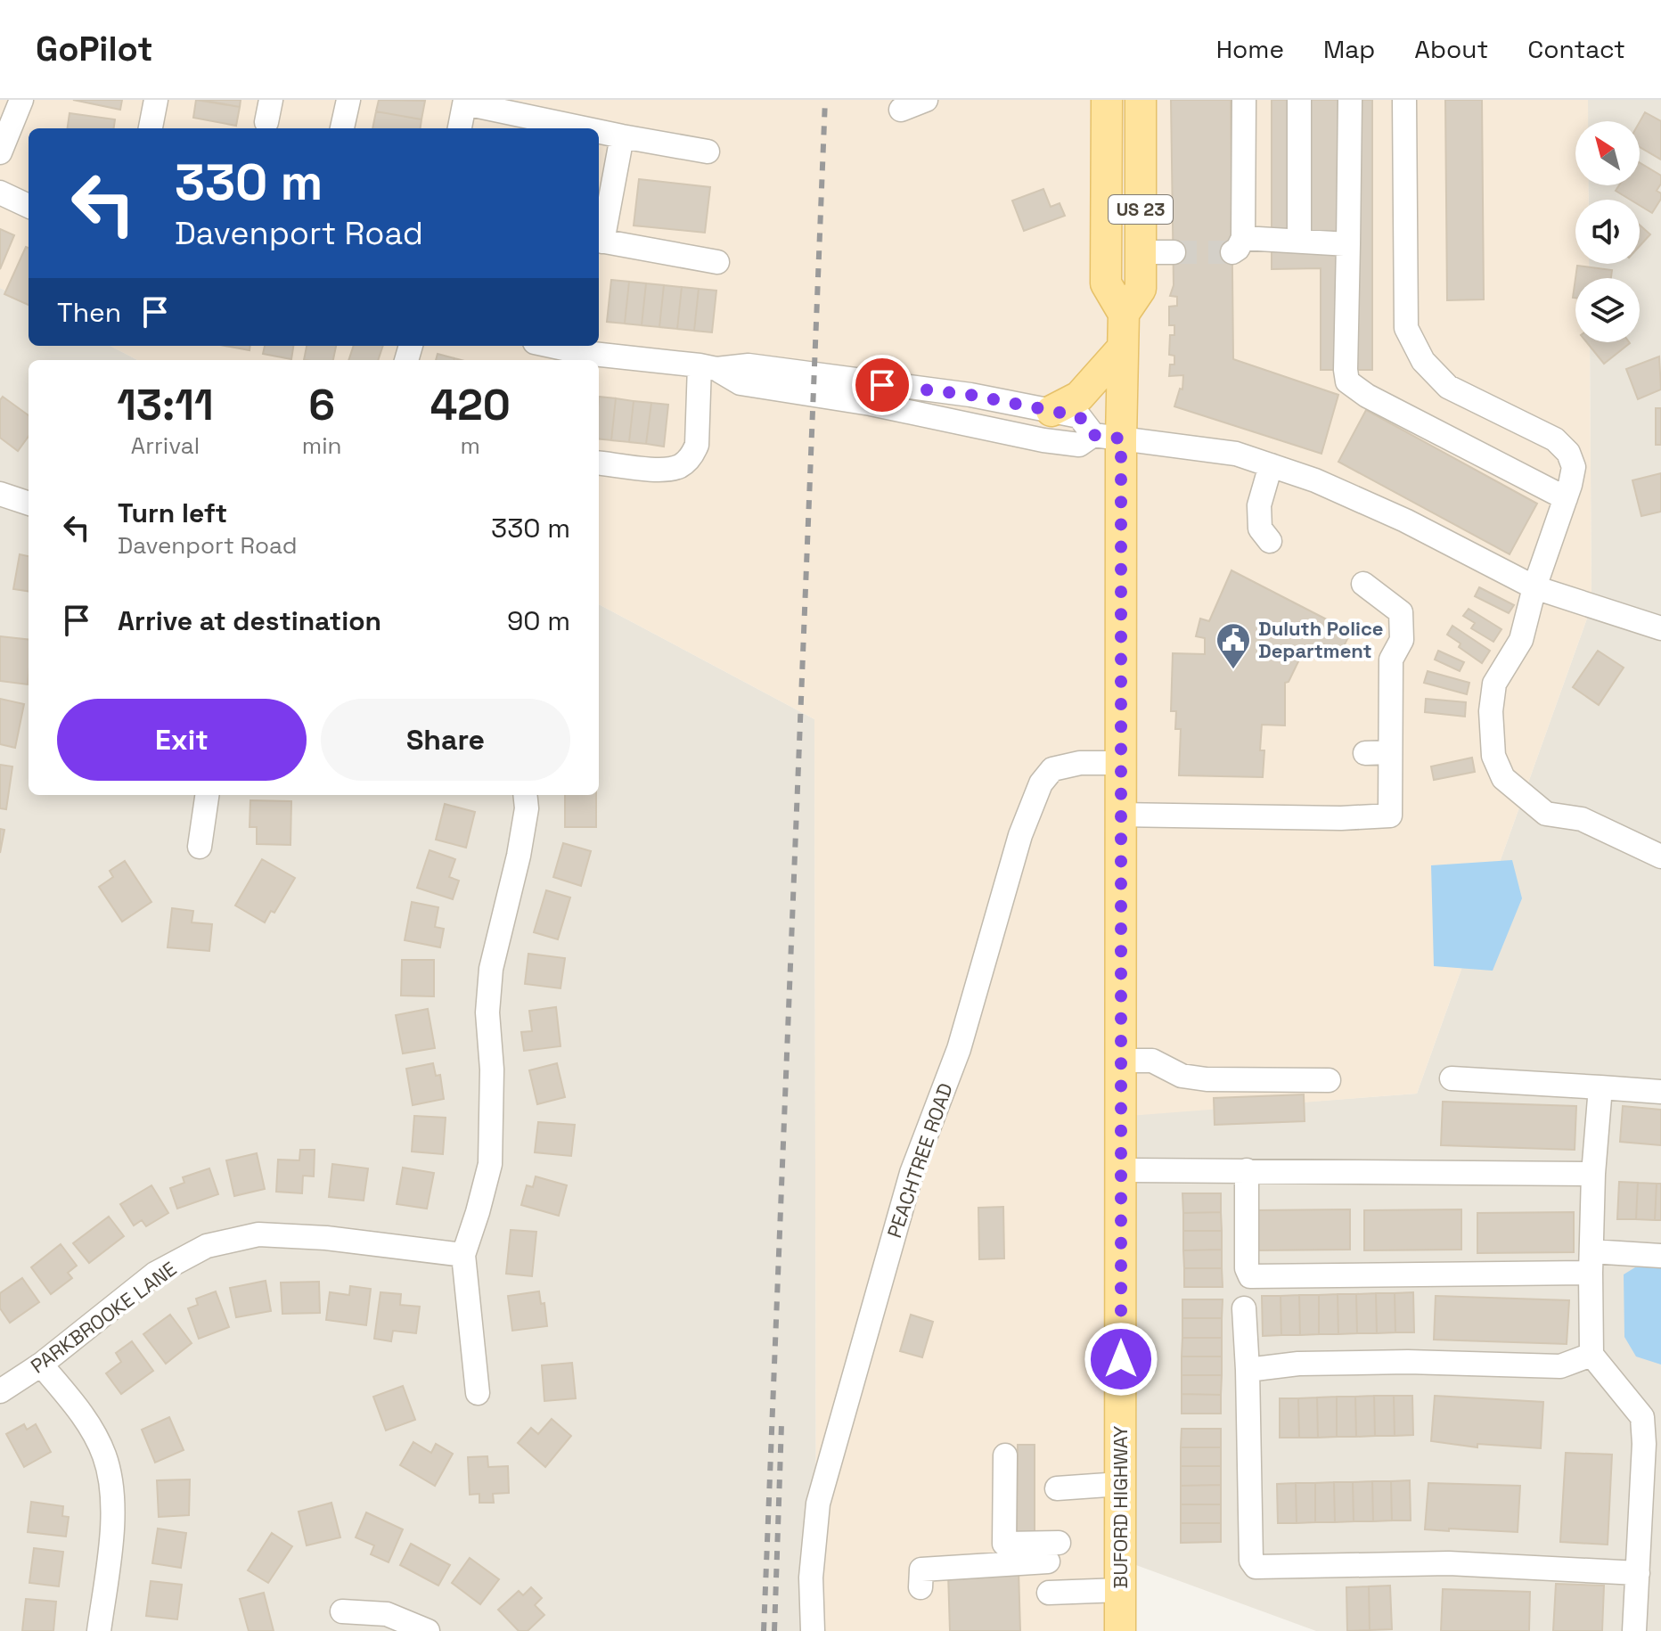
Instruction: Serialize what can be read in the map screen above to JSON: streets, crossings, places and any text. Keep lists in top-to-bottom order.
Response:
{
  "streets": {
    "main road": ["US 23", "BUFORD HIGHWAY"],
    "street": ["PEACHTREE ROAD", "PARKBROOKE LANE"]
  },
  "crossings": [
    ["US 23", "BUFORD HIGHWAY"],
    ["PEACHTREE ROAD", "BUFORD HIGHWAY"]
  ],
  "places": {
    "public building": ["Duluth Police Department"]
  },
  "north": "top left",
  "page": {
    "header": "GoPilot",
    "nav": [
      "Home",
      "Map",
      "About",
      "Contact"
    ],
    "turn": ["330 m", "Davenport Road"],
    "then": "Then",
    "eta": [
      "13:11",
      "Arrival",
      "6",
      "min",
      "420",
      "m"
    ],
    "list": [
      {
        "name": "Turn left",
        "note": "Davenport Road",
        "value": "330 m"
      },
      {
        "name": "Arrive at destination",
        "value": "90 m"
      }
    ],
    "buttons": ["Exit", "Share"]
  }
}
